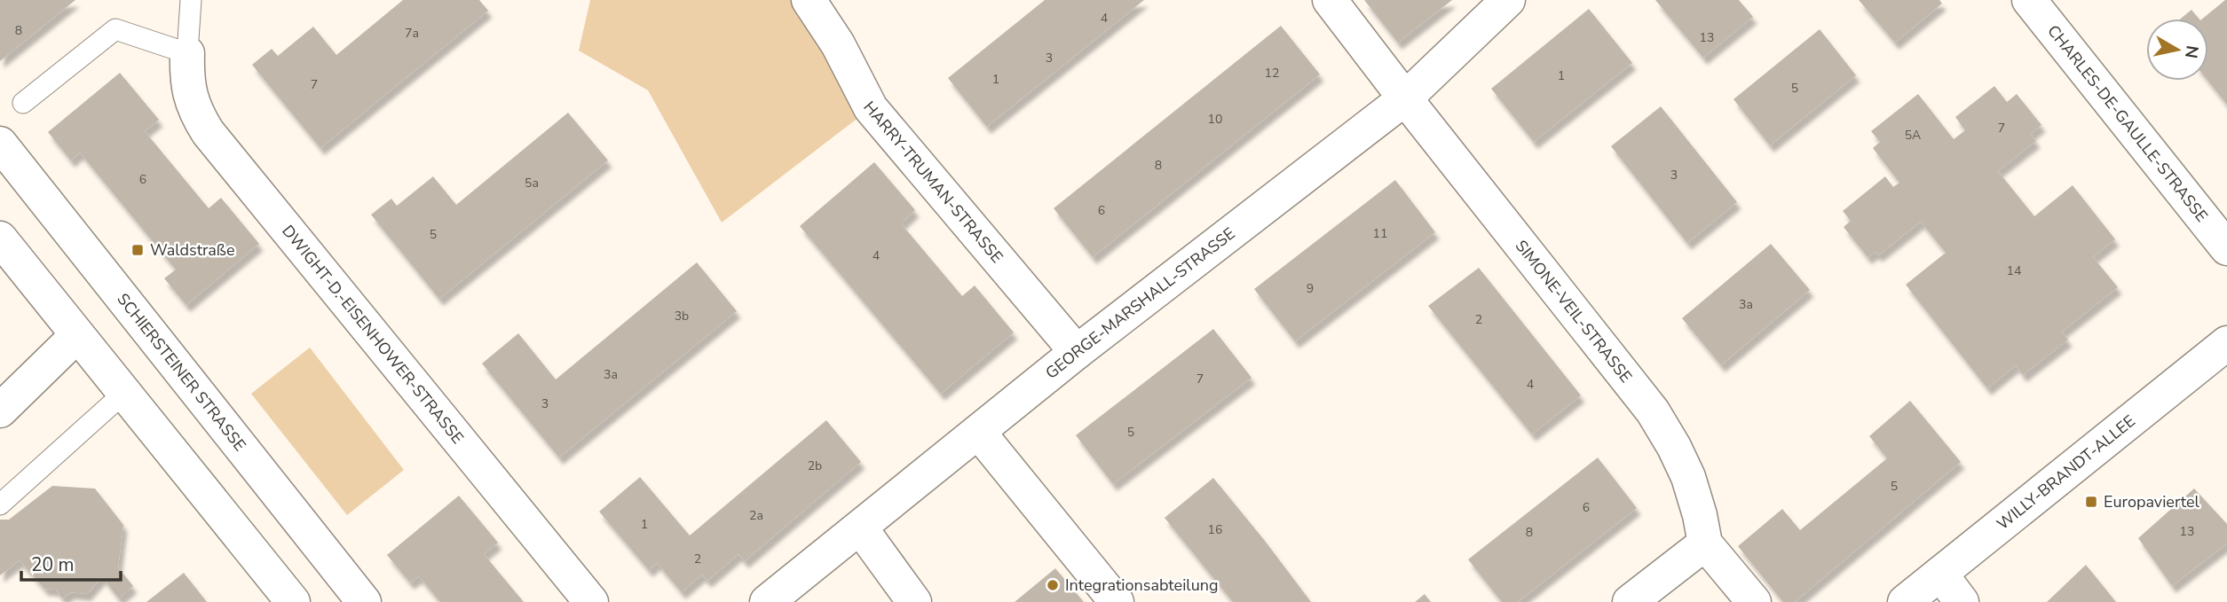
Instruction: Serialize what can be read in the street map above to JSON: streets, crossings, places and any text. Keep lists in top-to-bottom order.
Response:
{
  "streets": {
    "street": [
      "CHARLES-DE-GAULLE-STRASSE",
      "HARRY-TRUMAN-STRASSE",
      "GEORGE-MARSHALL-STRASSE",
      "SIMONE-VEIL-STRASSE",
      "DWIGHT-D.-EISENHOWER-STRASSE",
      "SCHIERSTEINER STRASSE",
      "WILLY-BRANDT-ALLEE"
    ]
  },
  "crossings": [
    ["HARRY-TRUMAN-STRASSE", "GEORGE-MARSHALL-STRASSE"],
    ["GEORGE-MARSHALL-STRASSE", "SIMONE-VEIL-STRASSE"]
  ],
  "places": {
    "transit": ["Waldstraße", "Europaviertel"],
    "other": ["Integrationsabteilung"]
  },
  "house_numbers": [
    "4",
    "8",
    "7a",
    "13",
    "3",
    "12",
    "1",
    "1",
    "7",
    "5",
    "10",
    "7",
    "5A",
    "8",
    "3",
    "6",
    "5a",
    "6",
    "11",
    "5",
    "4",
    "14",
    "9",
    "3a",
    "3b",
    "2",
    "3a",
    "7",
    "4",
    "3",
    "5",
    "2b",
    "5",
    "6",
    "2a",
    "1",
    "16",
    "13",
    "8",
    "2"
  ],
  "scale_bar": "20 m",
  "north": "right"
}
